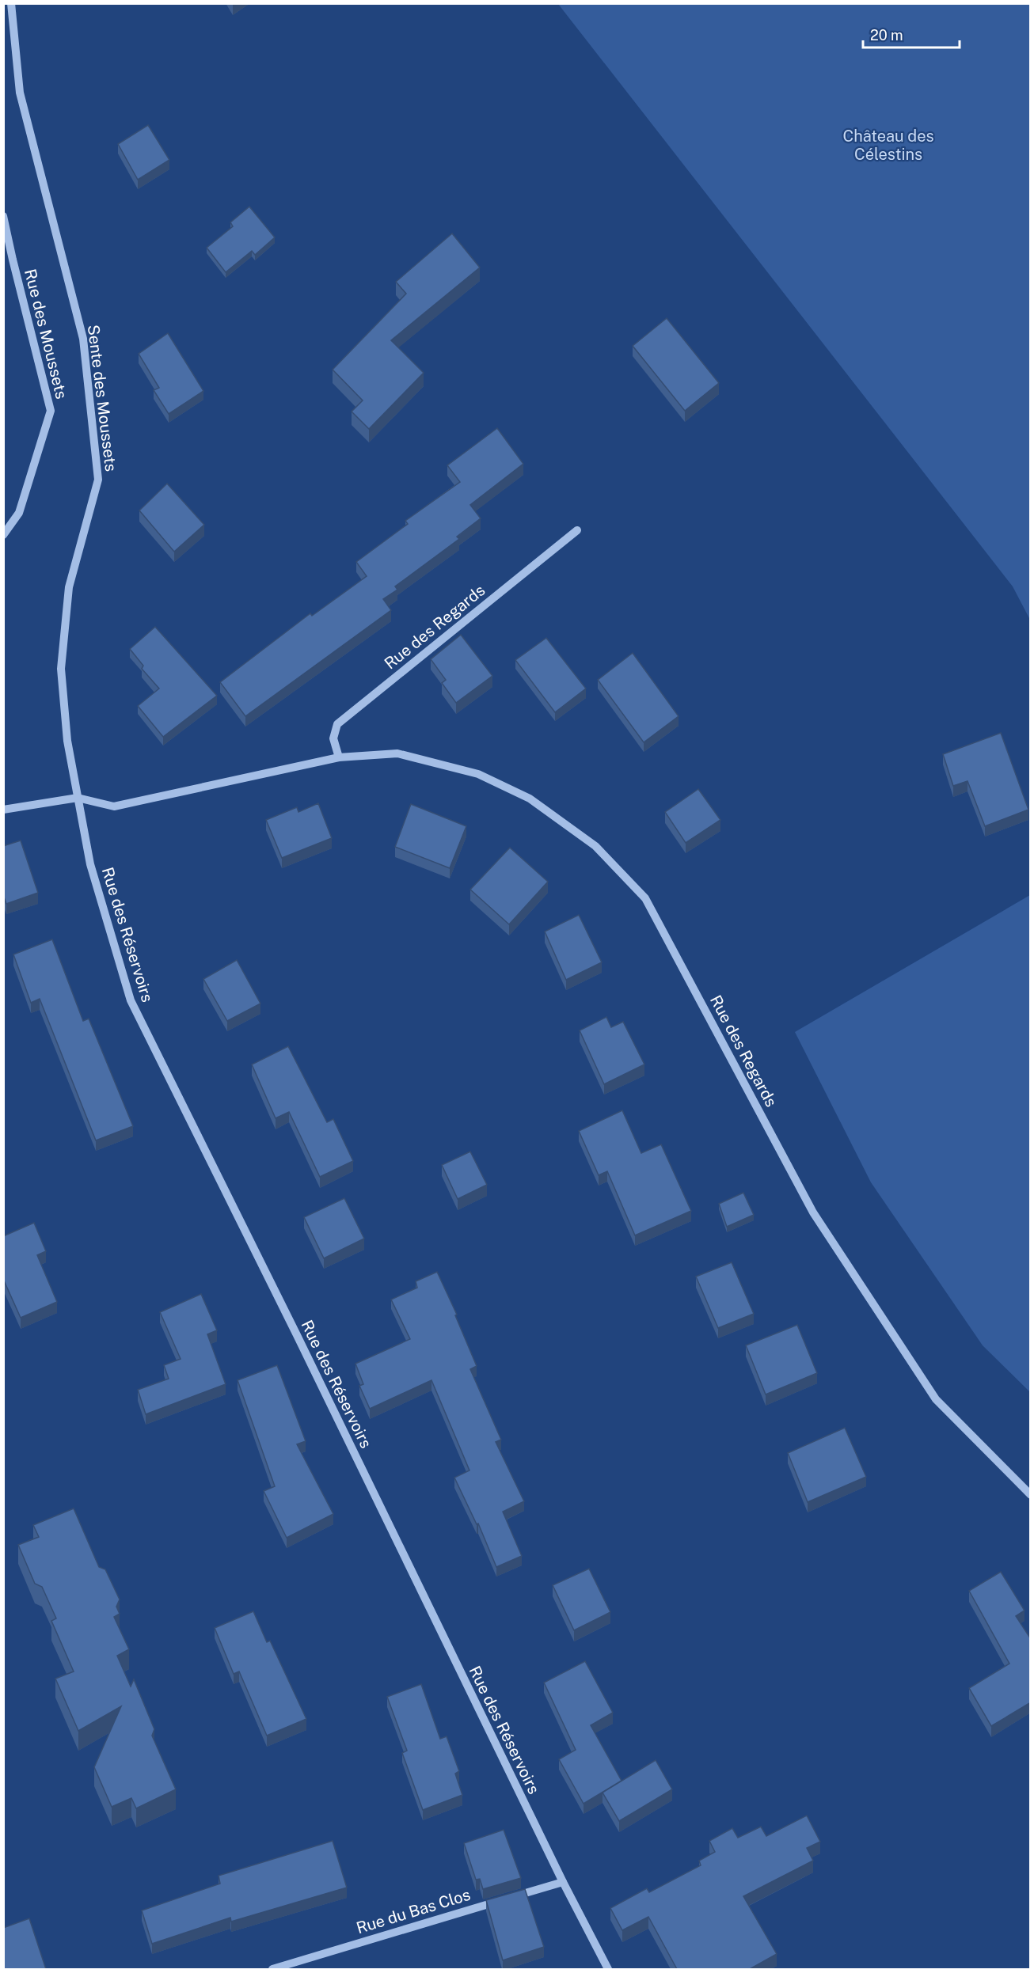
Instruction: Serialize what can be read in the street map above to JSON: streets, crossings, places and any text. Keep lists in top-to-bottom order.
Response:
{
  "streets": {
    "street": [
      "Rue des Moussets",
      "Sente des Moussets",
      "Rue des Regards",
      "Rue des Réservoirs",
      "Rue du Bas Clos"
    ]
  },
  "crossings": [
    ["Sente des Moussets", "Rue des Regards"],
    ["Sente des Moussets", "Rue des Réservoirs"],
    ["Rue des Regards", "Rue des Réservoirs"],
    ["Rue des Réservoirs", "Rue du Bas Clos"]
  ],
  "parks": ["Château des Célestins"],
  "scale_bar": "20 m"
}
